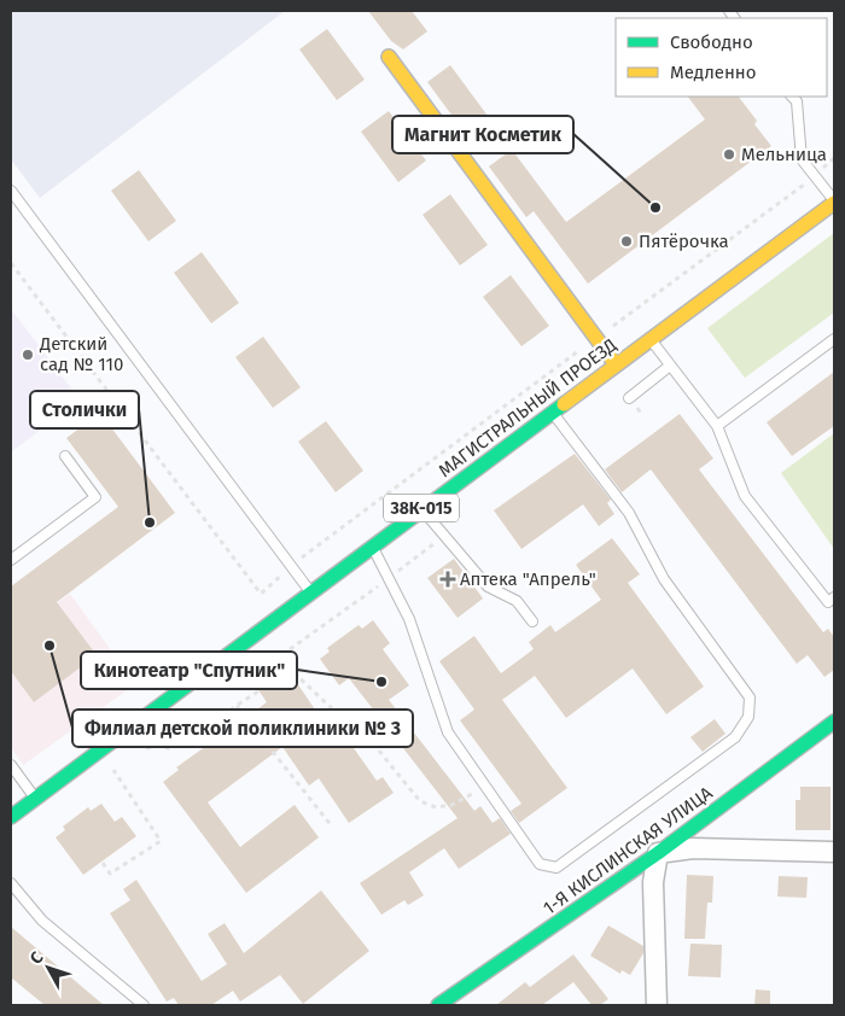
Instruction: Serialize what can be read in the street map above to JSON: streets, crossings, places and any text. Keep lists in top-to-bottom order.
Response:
{
  "streets": {
    "main road": ["МАГИСТРАЛЬНЫЙ ПРОЕЗД", "38К-015", "1-Я КИСЛИНСКАЯ УЛИЦА"]
  },
  "places": {
    "other": [
      "Мельница",
      "Магнит Косметик",
      "Пятёрочка",
      "Детский сад № 110",
      "Столички",
      "Филиал детской поликлиники № 3",
      "Кинотеатр \"Спутник\""
    ],
    "health": ["Аптека \"Апрель\""]
  },
  "legend": ["Свободно", "Медленно"],
  "north": "top left"
}
